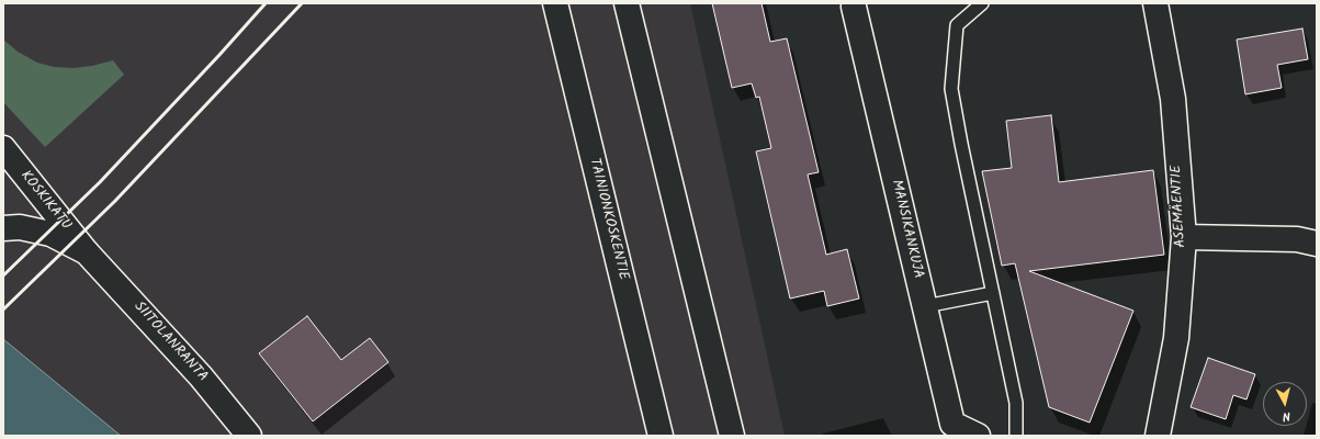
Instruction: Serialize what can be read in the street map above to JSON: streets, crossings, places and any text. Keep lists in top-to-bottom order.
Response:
{
  "streets": {
    "street": [
      "KOSKIKATU",
      "ASEMÄENTIE",
      "TAINIONKOSKENTIE",
      "MANSIKANKUJA",
      "SIITOLANRANTA"
    ]
  },
  "crossings": [
    ["KOSKIKATU", "SIITOLANRANTA"]
  ],
  "north": "bottom"
}
